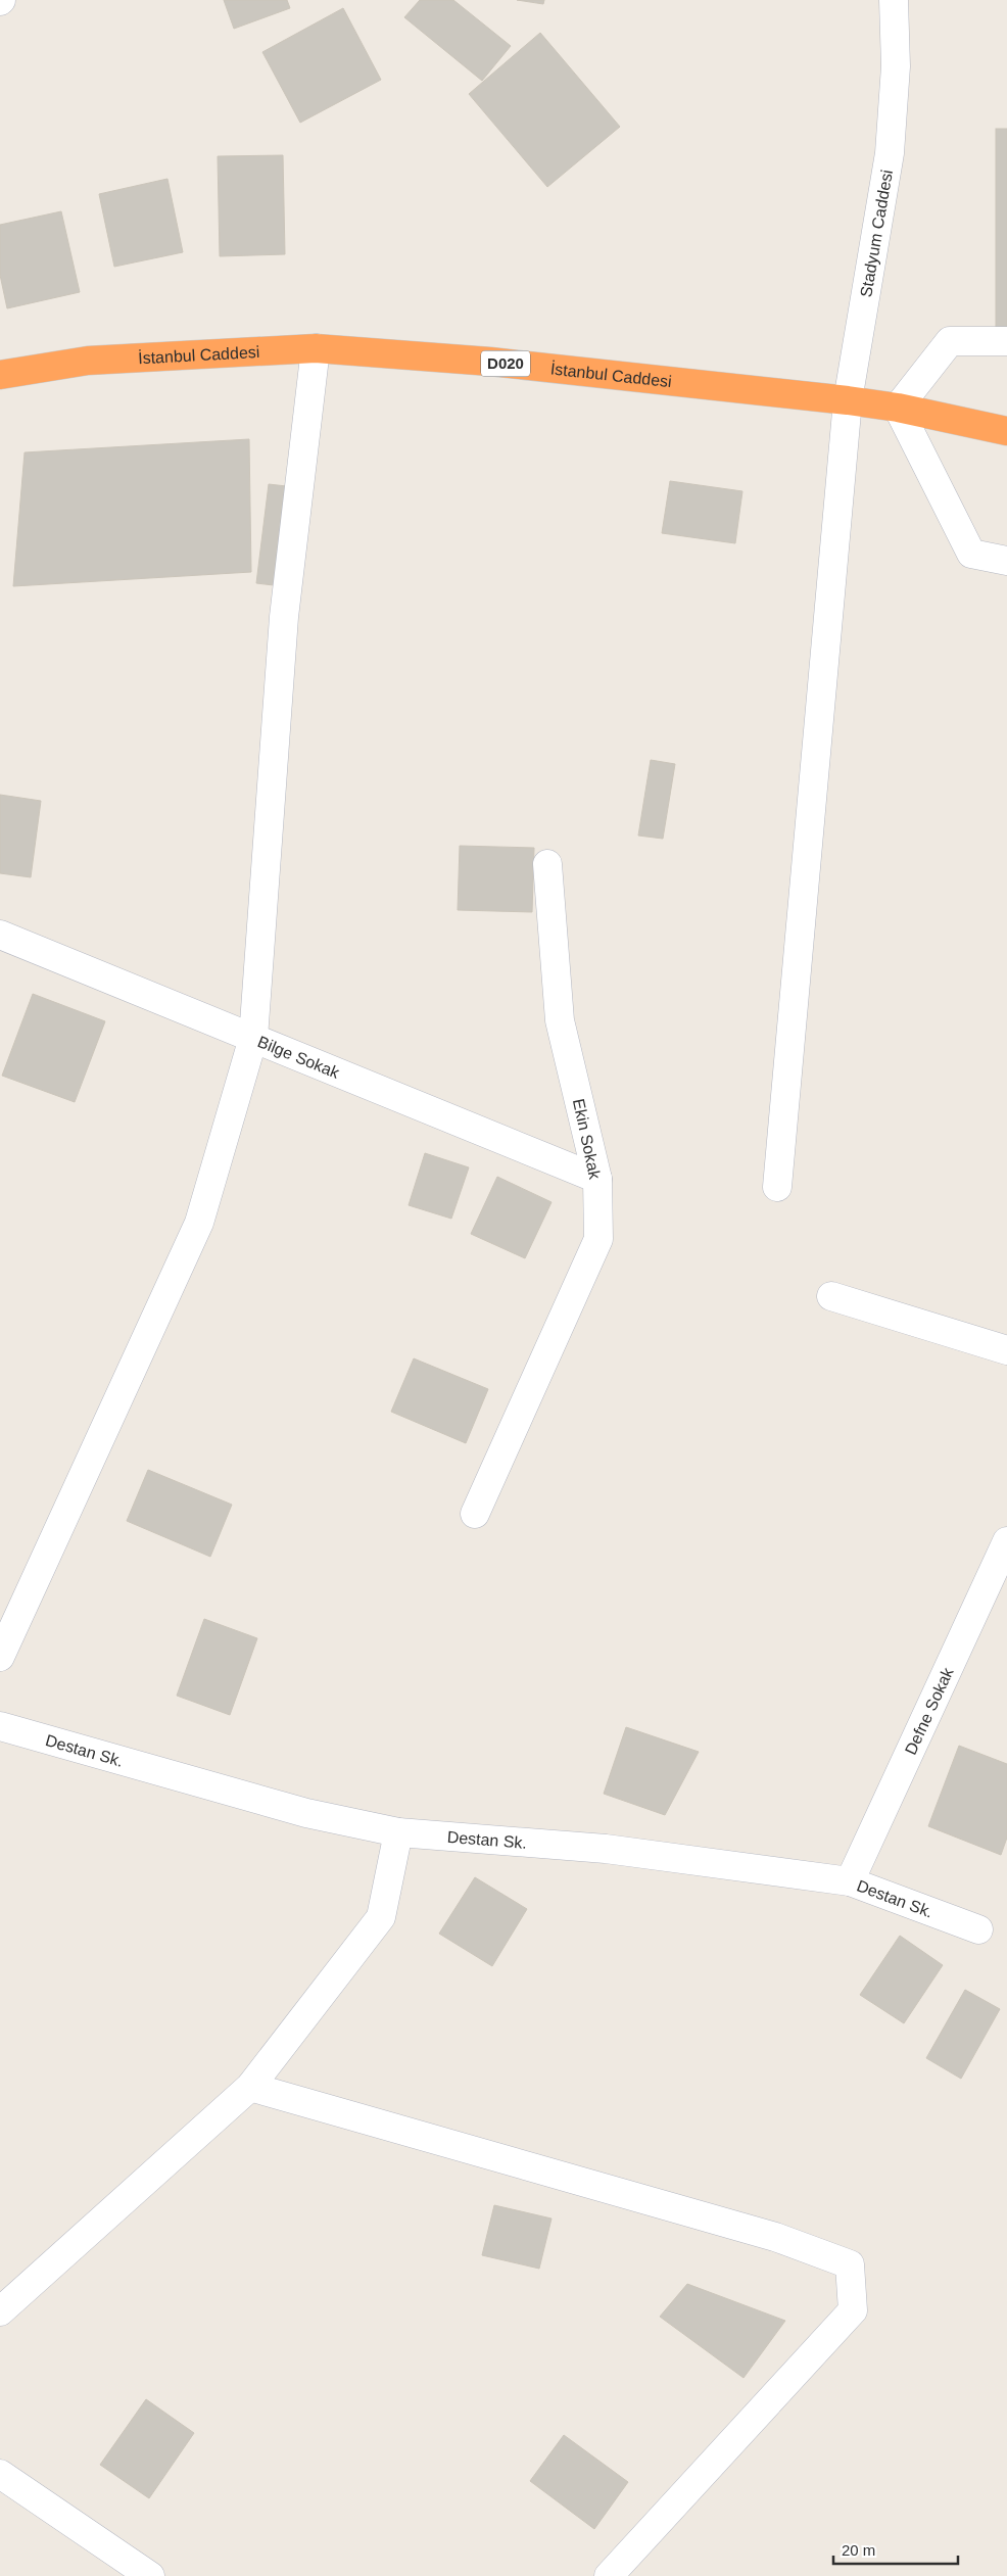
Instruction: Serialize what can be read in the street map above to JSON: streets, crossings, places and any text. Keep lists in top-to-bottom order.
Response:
{
  "streets": {
    "highway": ["İstanbul Caddesi", "D020"],
    "street": [
      "Stadyum Caddesi",
      "Bilge Sokak",
      "Ekin Sokak",
      "Defne Sokak",
      "Destan Sk."
    ]
  },
  "crossings": [
    ["Stadyum Caddesi", "İstanbul Caddesi"],
    ["Bilge Sokak", "Ekin Sokak"],
    ["Defne Sokak", "Destan Sk."]
  ],
  "scale_bar": "20 m"
}
